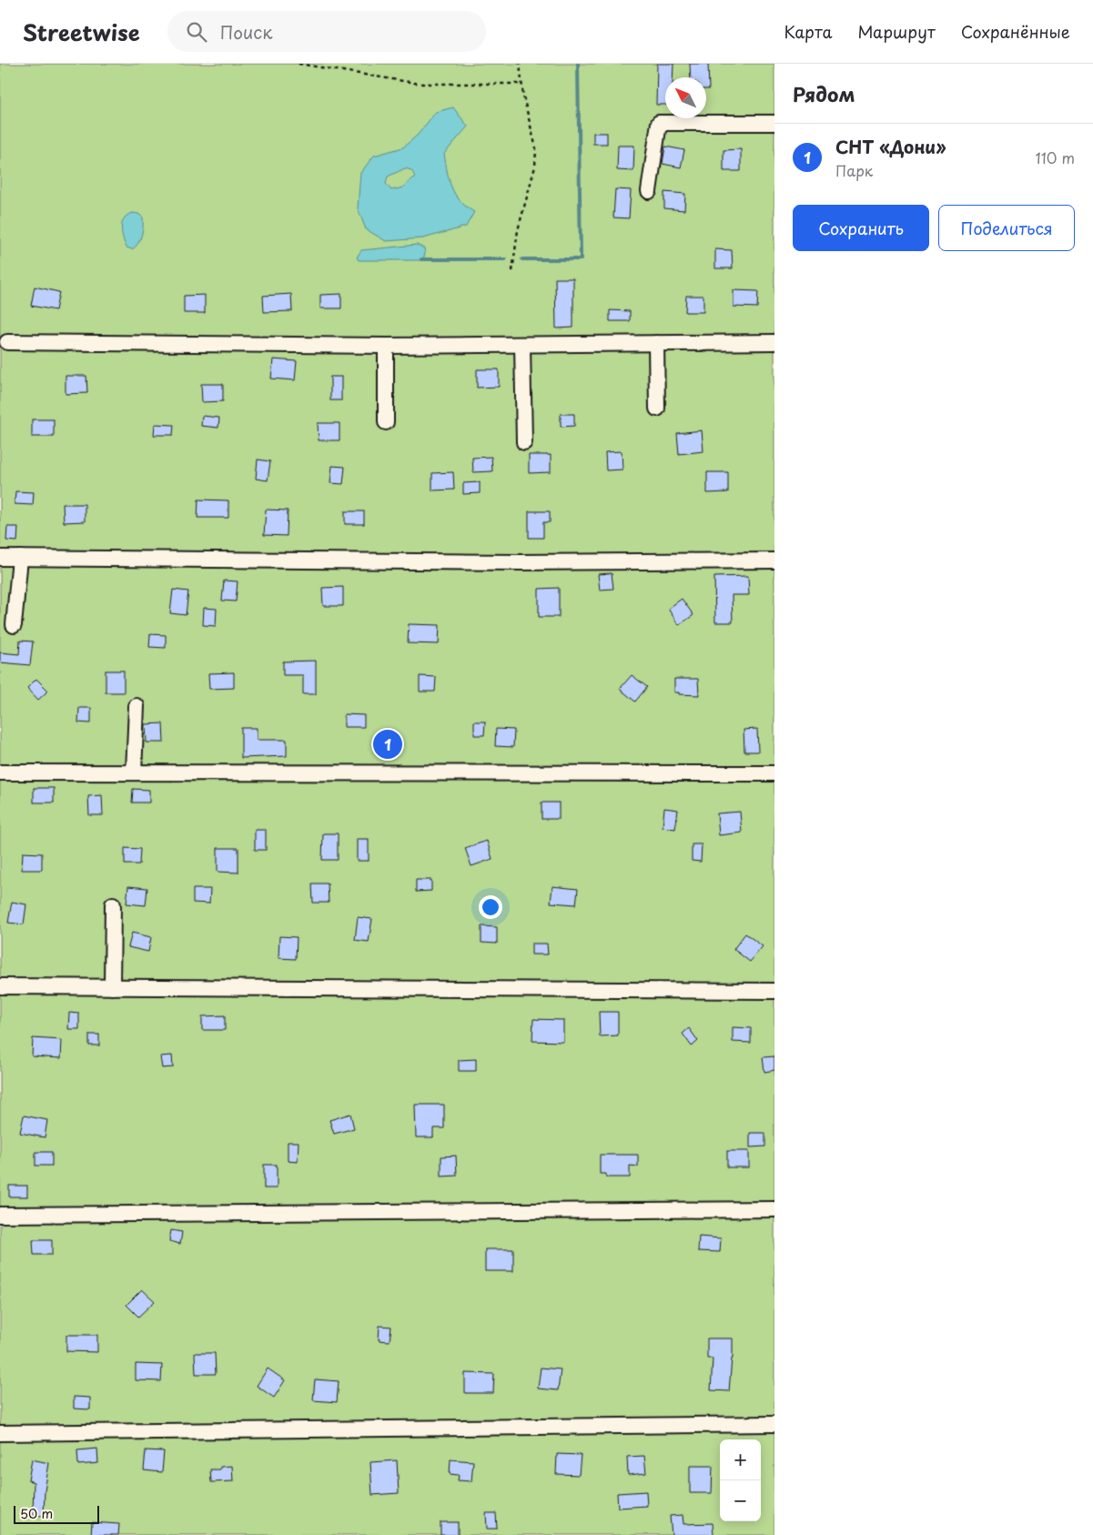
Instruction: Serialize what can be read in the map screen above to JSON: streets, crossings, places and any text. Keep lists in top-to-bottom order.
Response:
{
  "scale_bar": "50 m",
  "north": "top left",
  "page": {
    "header": "Streetwise",
    "search": "Поиск",
    "nav": ["Карта", "Маршрут", "Сохранённые"],
    "heading": "Рядом",
    "list": [
      {
        "mark": "1",
        "name": "СНТ «Дони»",
        "note": "Парк",
        "value": "110 m"
      }
    ],
    "buttons": ["Сохранить", "Поделиться"],
    "pins": "1",
    "map_buttons": ["+", "−"],
    "scale": "50 m"
  }
}
